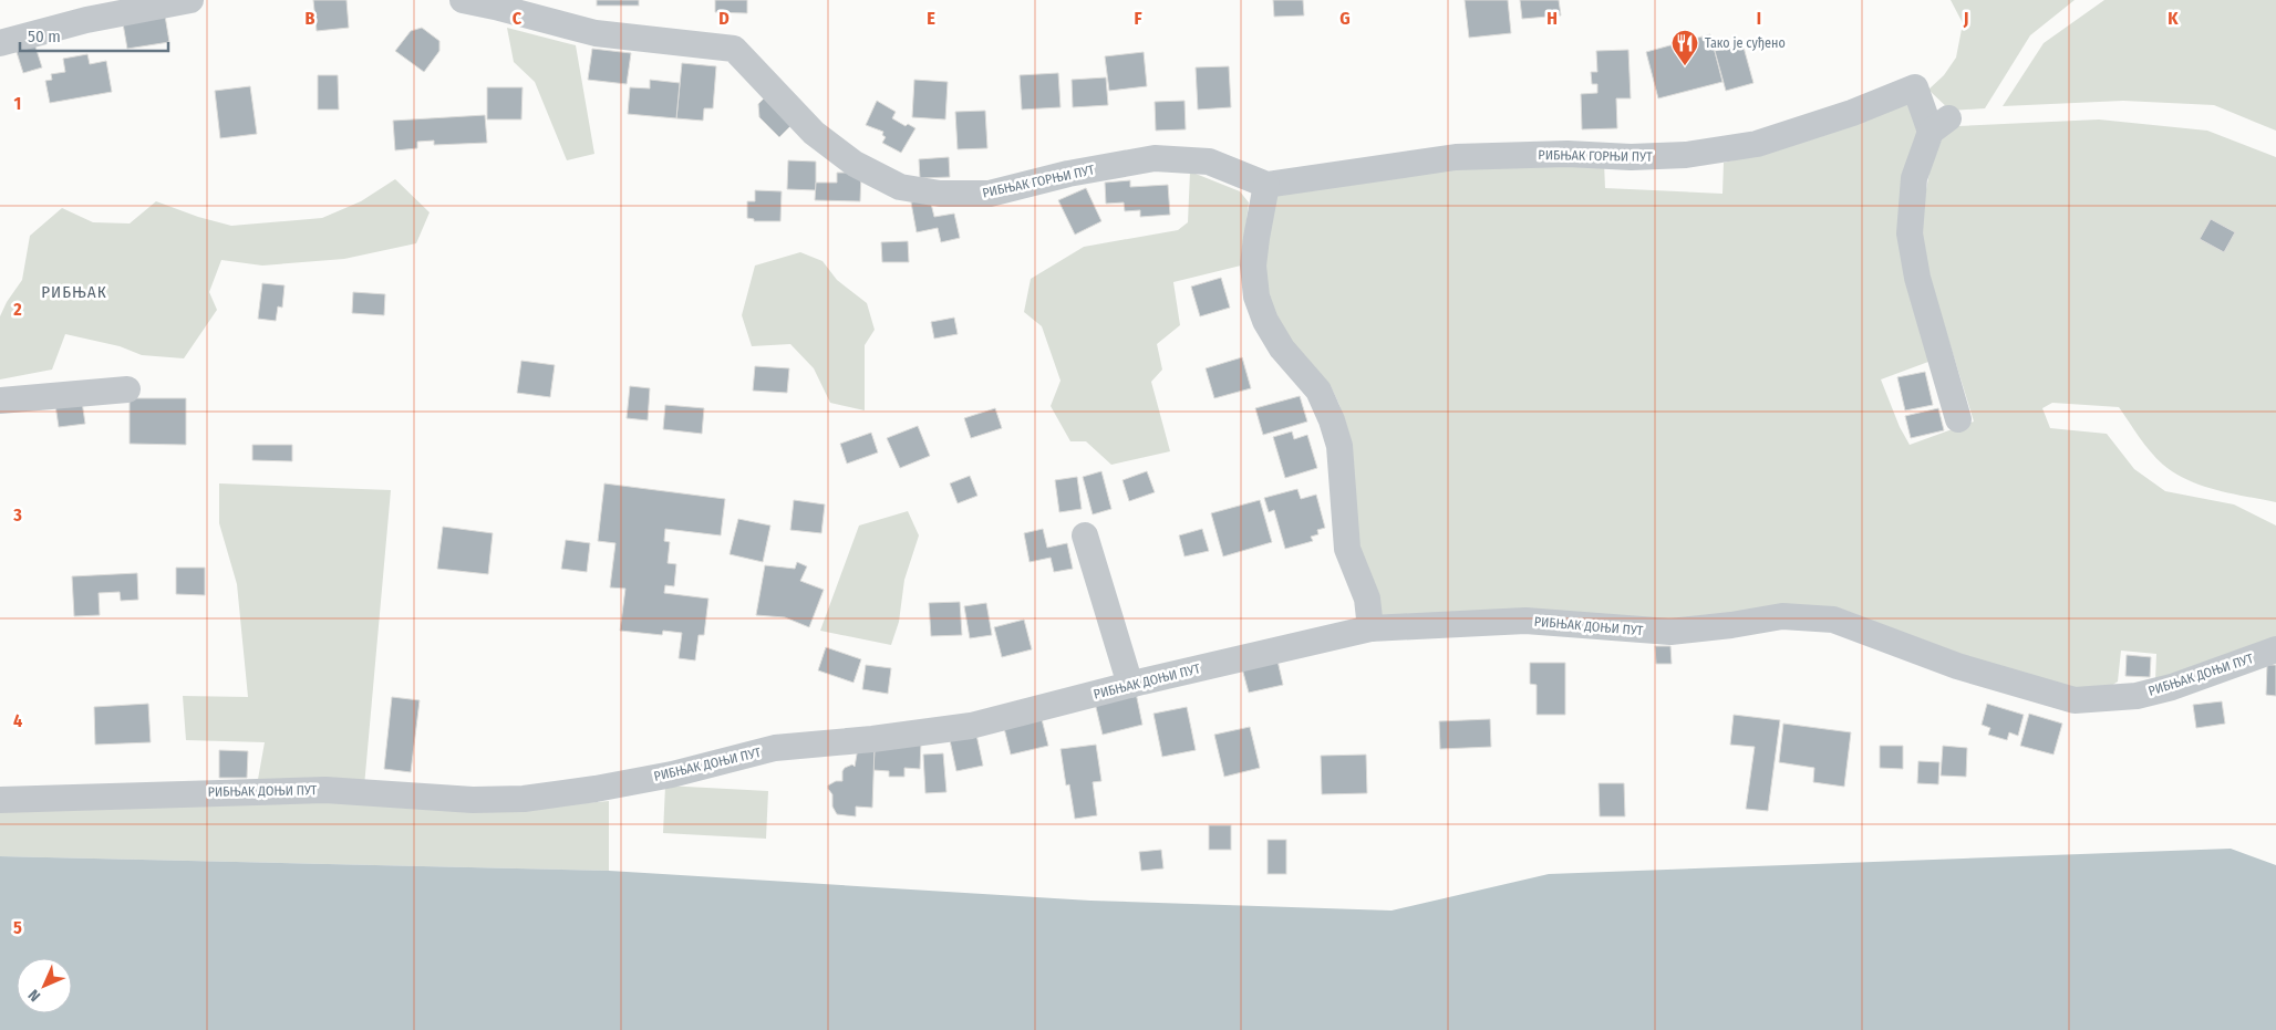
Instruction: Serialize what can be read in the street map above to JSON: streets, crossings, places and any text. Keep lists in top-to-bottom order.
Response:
{
  "streets": {
    "street": ["РИБЊАК ГОРЊИ ПУТ", "РИБЊАК ДОЊИ ПУТ"]
  },
  "districts": ["РИБЊАК"],
  "places": {
    "restaurant": ["Тако је суђено"]
  },
  "scale_bar": "50 m",
  "north": "bottom left",
  "grid": {
    "columns": [
      "B",
      "C",
      "D",
      "E",
      "F",
      "G",
      "H",
      "I",
      "J",
      "K"
    ],
    "rows": [
      "1",
      "2",
      "3",
      "4",
      "5"
    ]
  }
}
